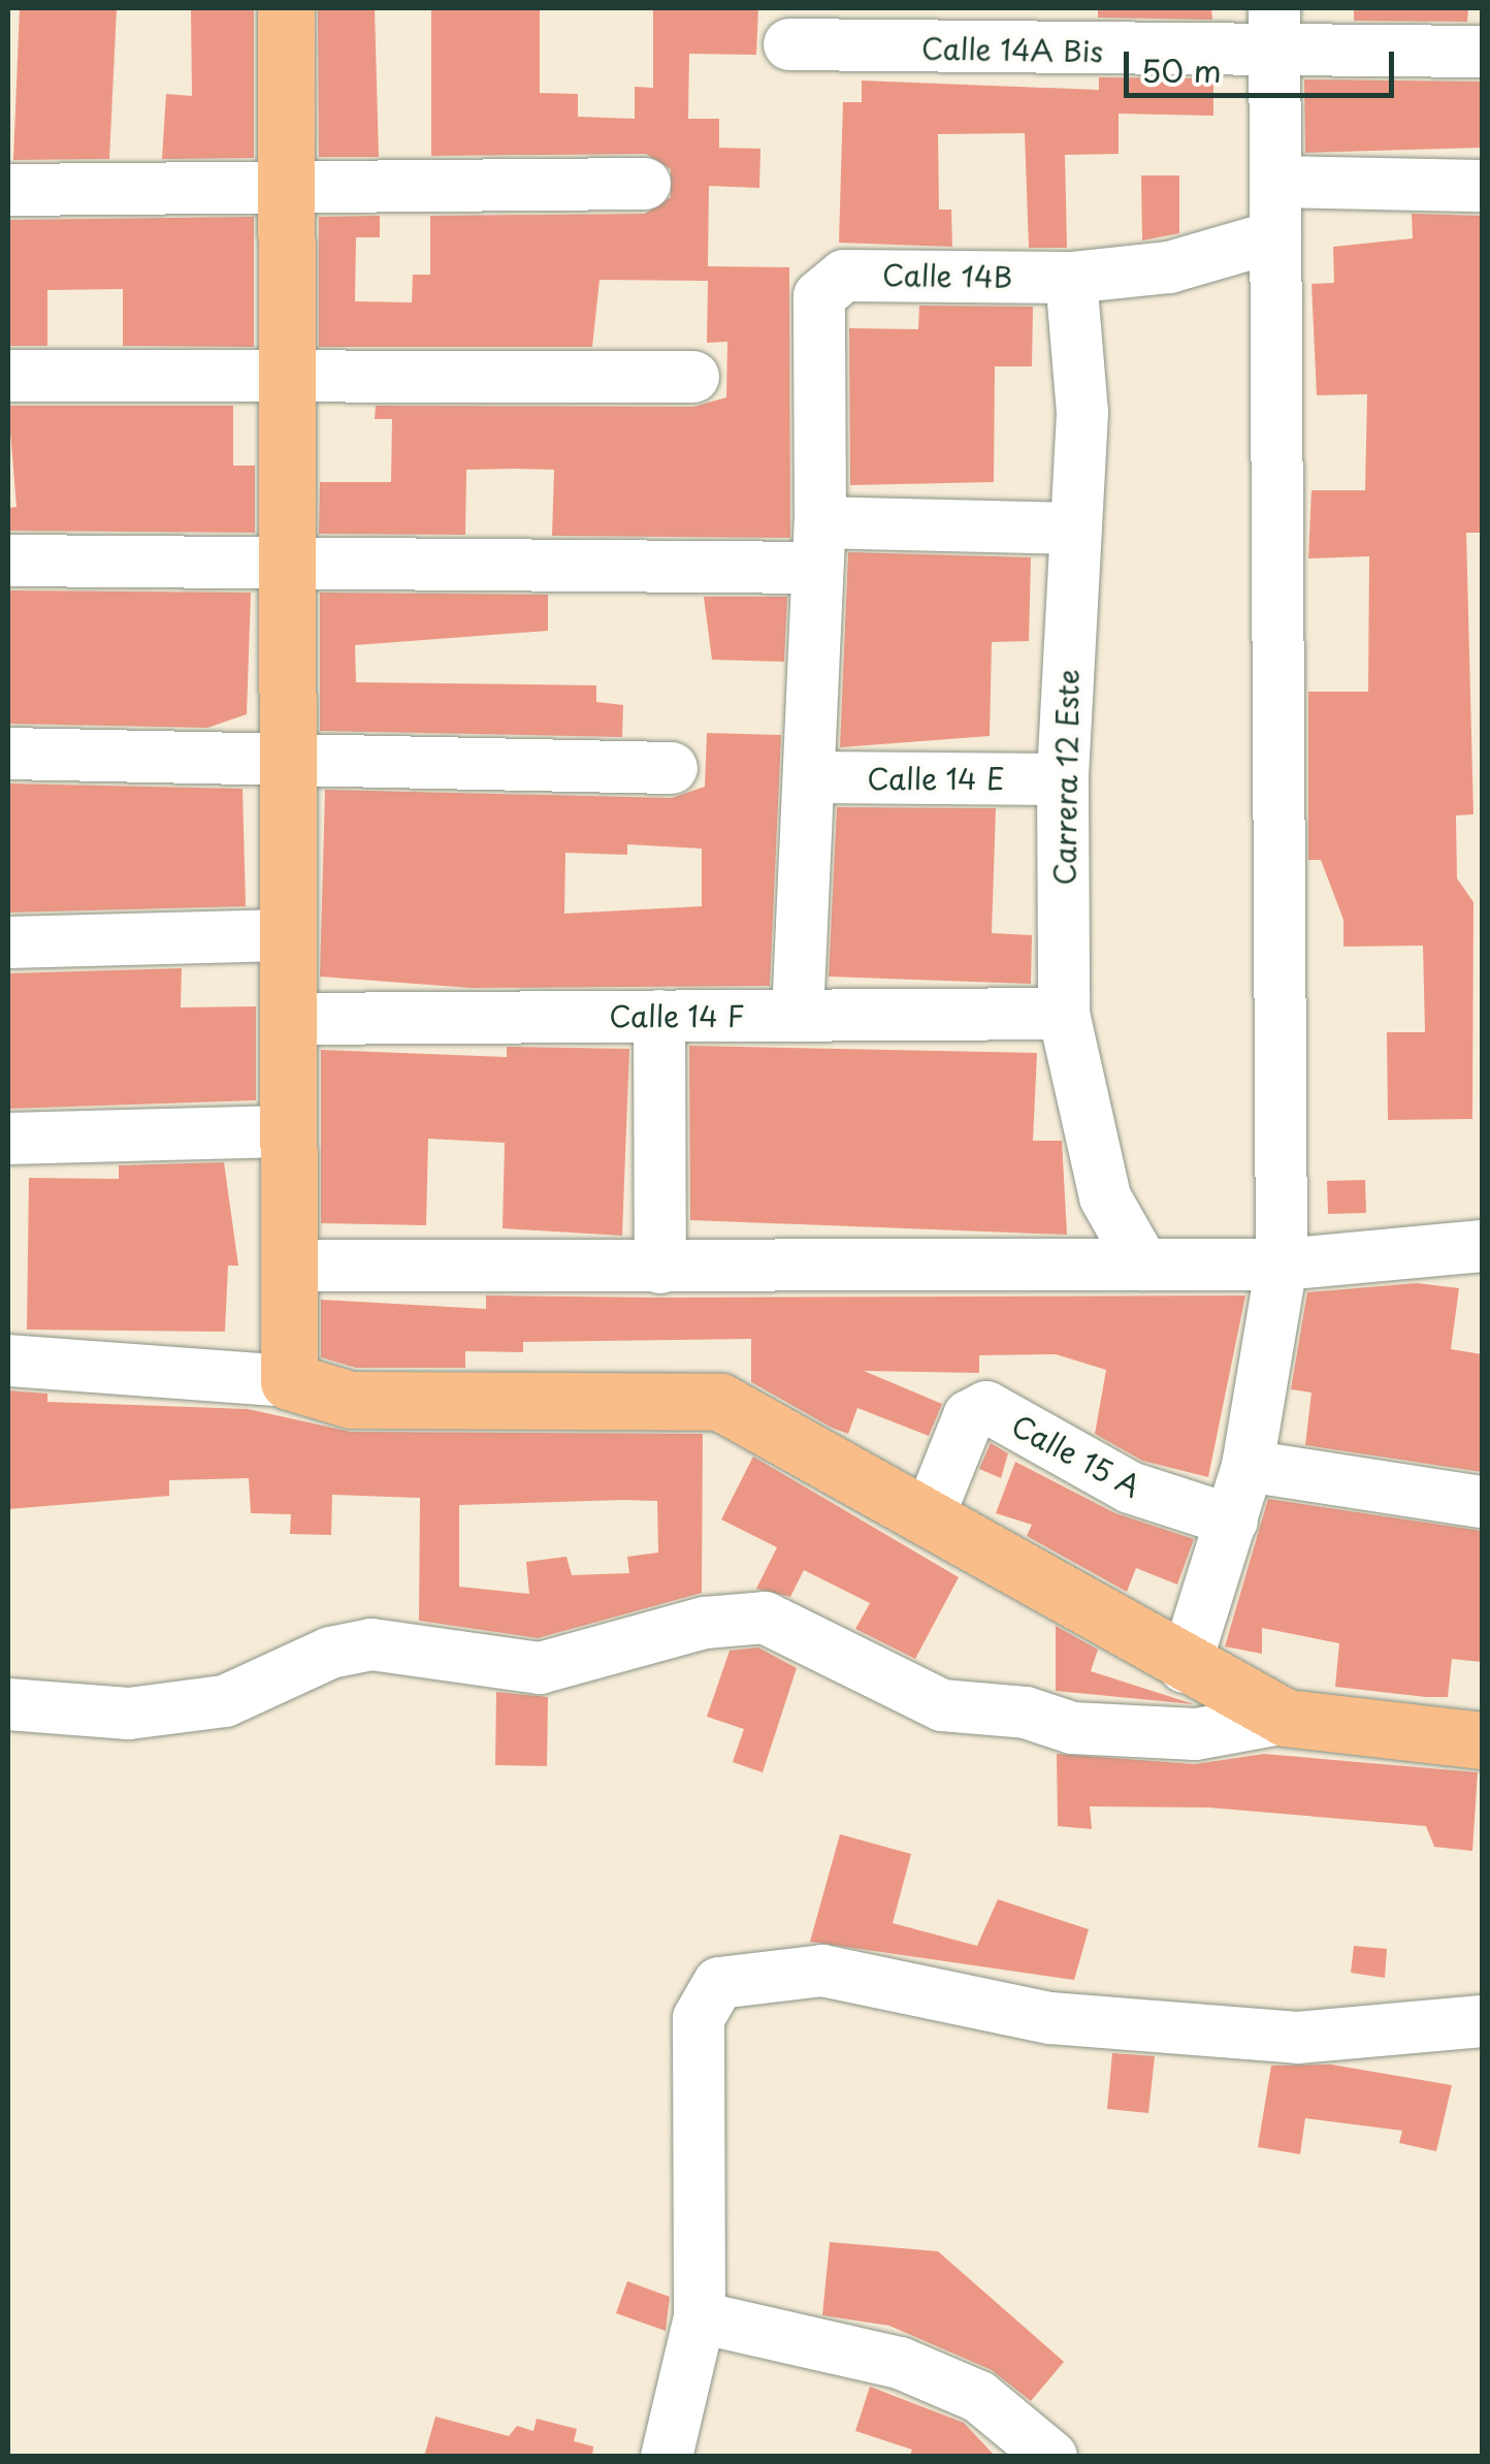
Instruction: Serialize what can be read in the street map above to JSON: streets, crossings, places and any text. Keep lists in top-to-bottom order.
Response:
{
  "streets": {
    "street": [
      "Calle 14A Bis",
      "Calle 14B",
      "Carrera 12 Este",
      "Calle 14 E",
      "Calle 14 F",
      "Calle 15 A"
    ]
  },
  "crossings": [
    ["Calle 14B", "Carrera 12 Este"],
    ["Carrera 12 Este", "Calle 14 E"],
    ["Carrera 12 Este", "Calle 14 F"]
  ],
  "scale_bar": "50 m"
}
